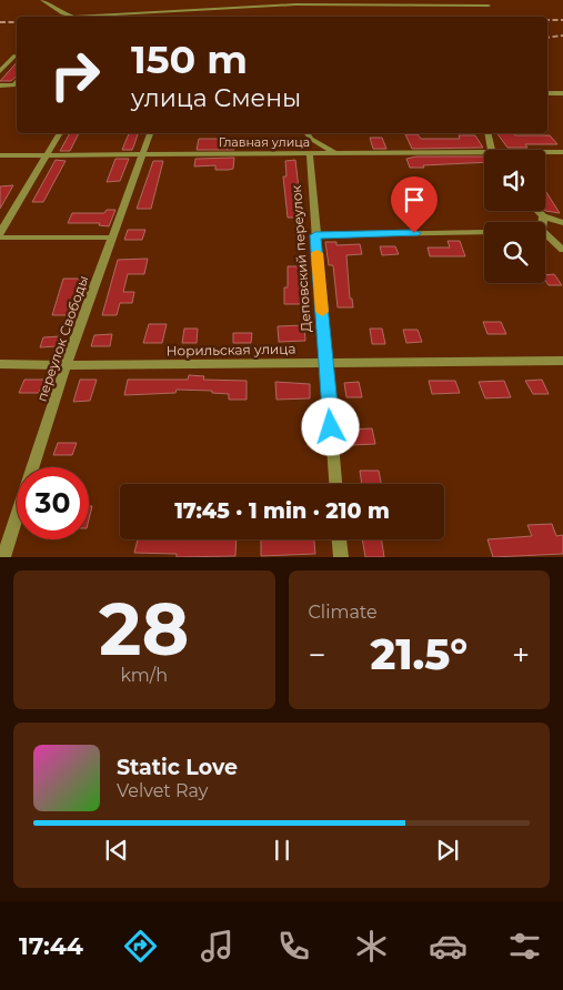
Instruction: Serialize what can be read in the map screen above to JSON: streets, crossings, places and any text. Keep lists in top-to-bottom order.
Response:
{
  "streets": {
    "street": [
      "Главная улица",
      "Деповский переулок",
      "переулок Свободы",
      "Норильская улица"
    ]
  },
  "crossings": [
    ["Главная улица", "Деповский переулок"],
    ["Главная улица", "переулок Свободы"],
    ["Деповский переулок", "Норильская улица"],
    ["переулок Свободы", "Норильская улица"]
  ],
  "page": {
    "turn": ["150 m", "улица Смены"],
    "limit": "30",
    "trip": "17:45 · 1 min · 210 m",
    "tile": [
      ["28", "km/h"],
      "Climate"
    ],
    "heat": ["−", "21.5°", "+"],
    "song": ["Static Love", "Velvet Ray"],
    "tabs": "17:44"
  }
}
